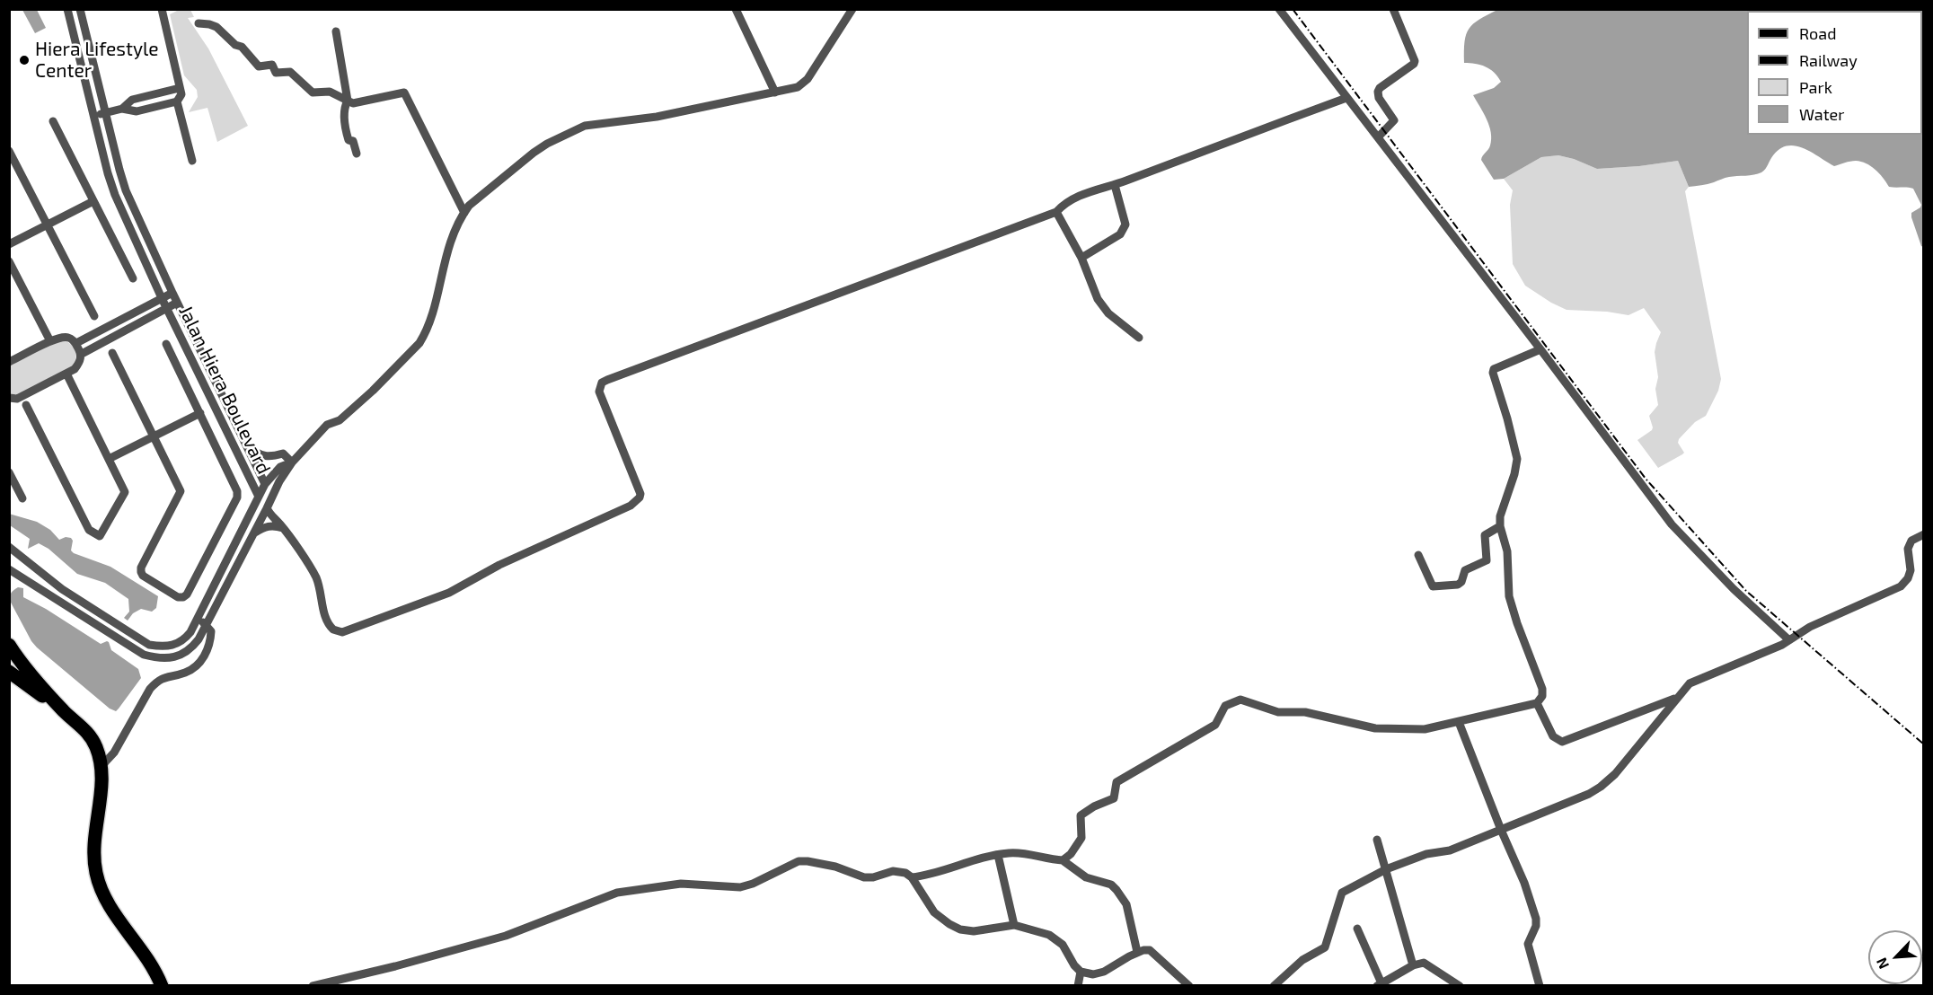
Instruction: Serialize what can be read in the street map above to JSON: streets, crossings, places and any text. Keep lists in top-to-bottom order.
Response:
{
  "streets": {
    "street": ["Jalan Hiera Boulevard"]
  },
  "places": ["Hiera Lifestyle Center"],
  "legend": [
    "Road",
    "Railway",
    "Park",
    "Water"
  ],
  "north": "bottom left"
}
